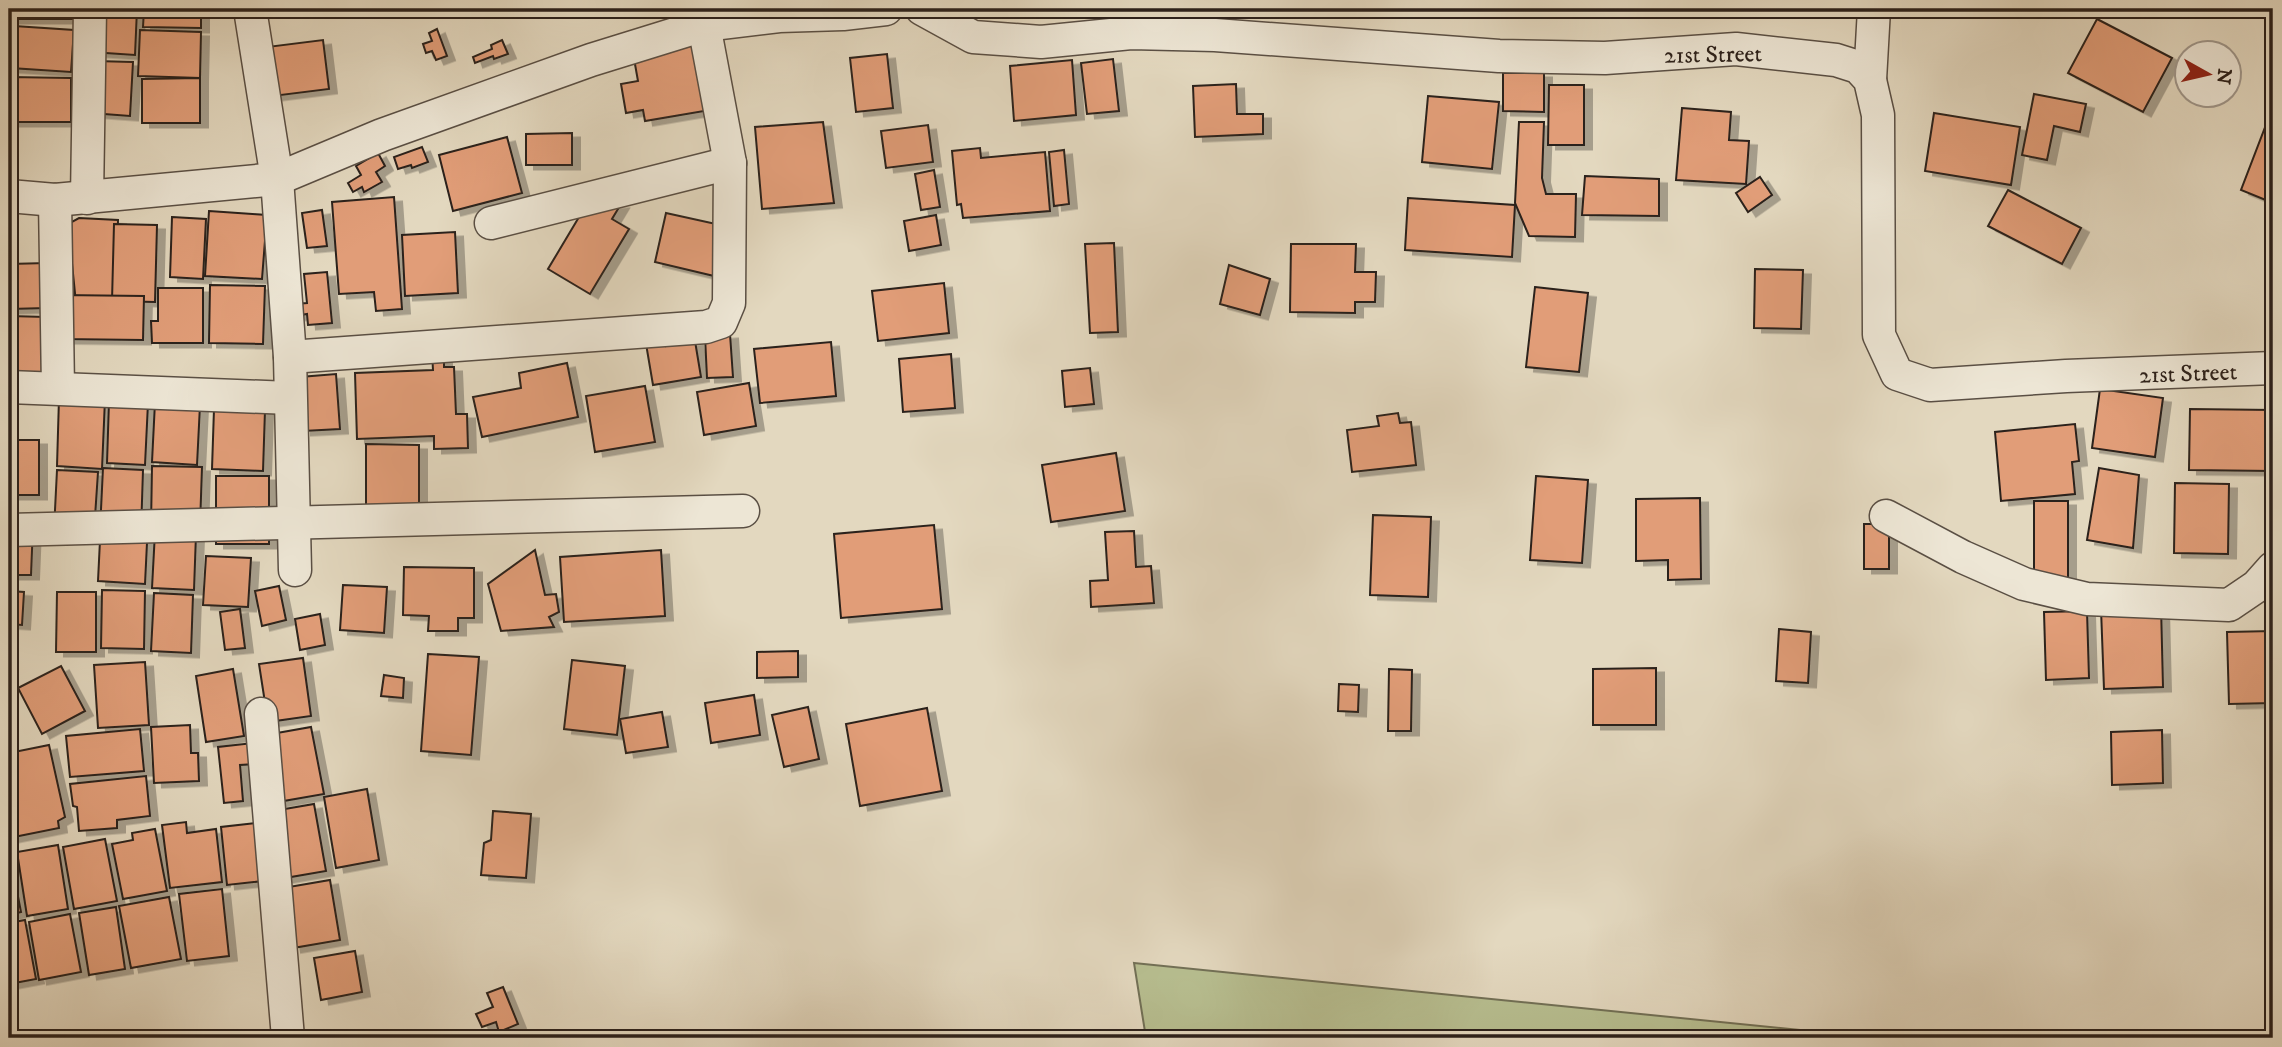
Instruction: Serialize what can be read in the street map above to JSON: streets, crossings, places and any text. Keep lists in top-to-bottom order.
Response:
{
  "streets": {
    "street": ["21st Street"]
  },
  "north": "right"
}
